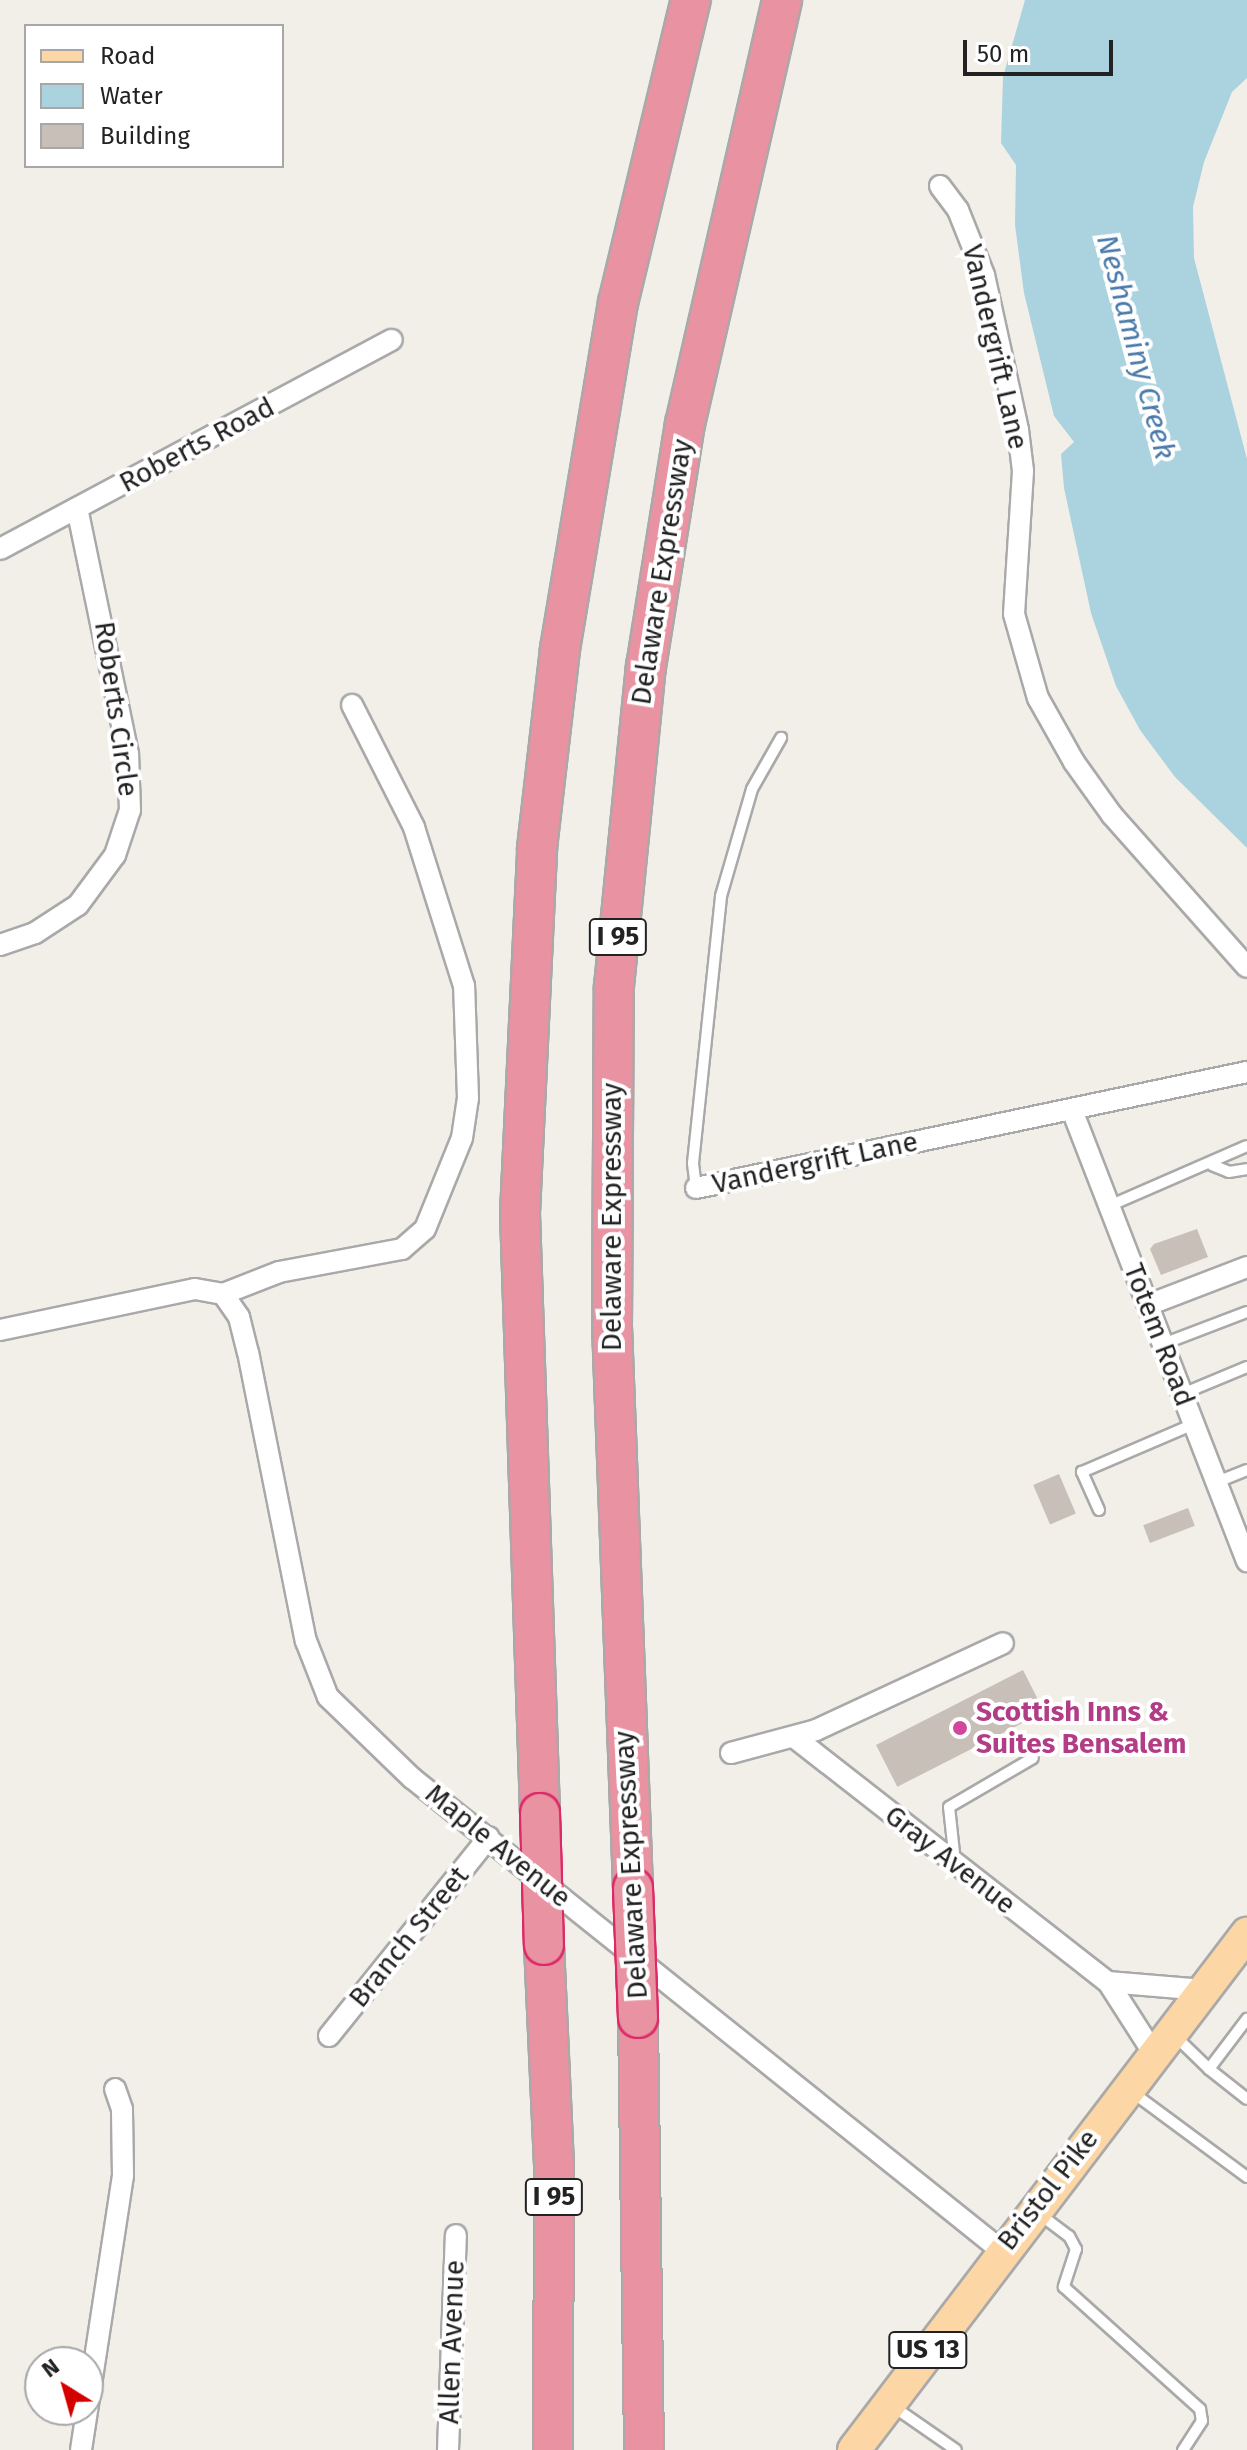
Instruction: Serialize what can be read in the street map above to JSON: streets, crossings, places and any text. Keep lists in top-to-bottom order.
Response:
{
  "streets": {
    "highway": ["Delaware Expressway", "I 95"],
    "main road": ["Bristol Pike", "US 13"],
    "street": [
      "Vandergrift Lane",
      "Roberts Road",
      "Roberts Circle",
      "Totem Road",
      "Maple Avenue",
      "Gray Avenue",
      "Branch Street",
      "Allen Avenue"
    ]
  },
  "crossings": [
    ["Vandergrift Lane", "Totem Road"],
    ["Roberts Road", "Roberts Circle"],
    ["Maple Avenue", "Branch Street"],
    ["Maple Avenue", "Bristol Pike"],
    ["Gray Avenue", "Bristol Pike"]
  ],
  "water": ["Neshaminy Creek"],
  "places": ["Scottish Inns & Suites Bensalem"],
  "legend": ["Road", "Water", "Building"],
  "scale_bar": "50 m",
  "north": "top left"
}
